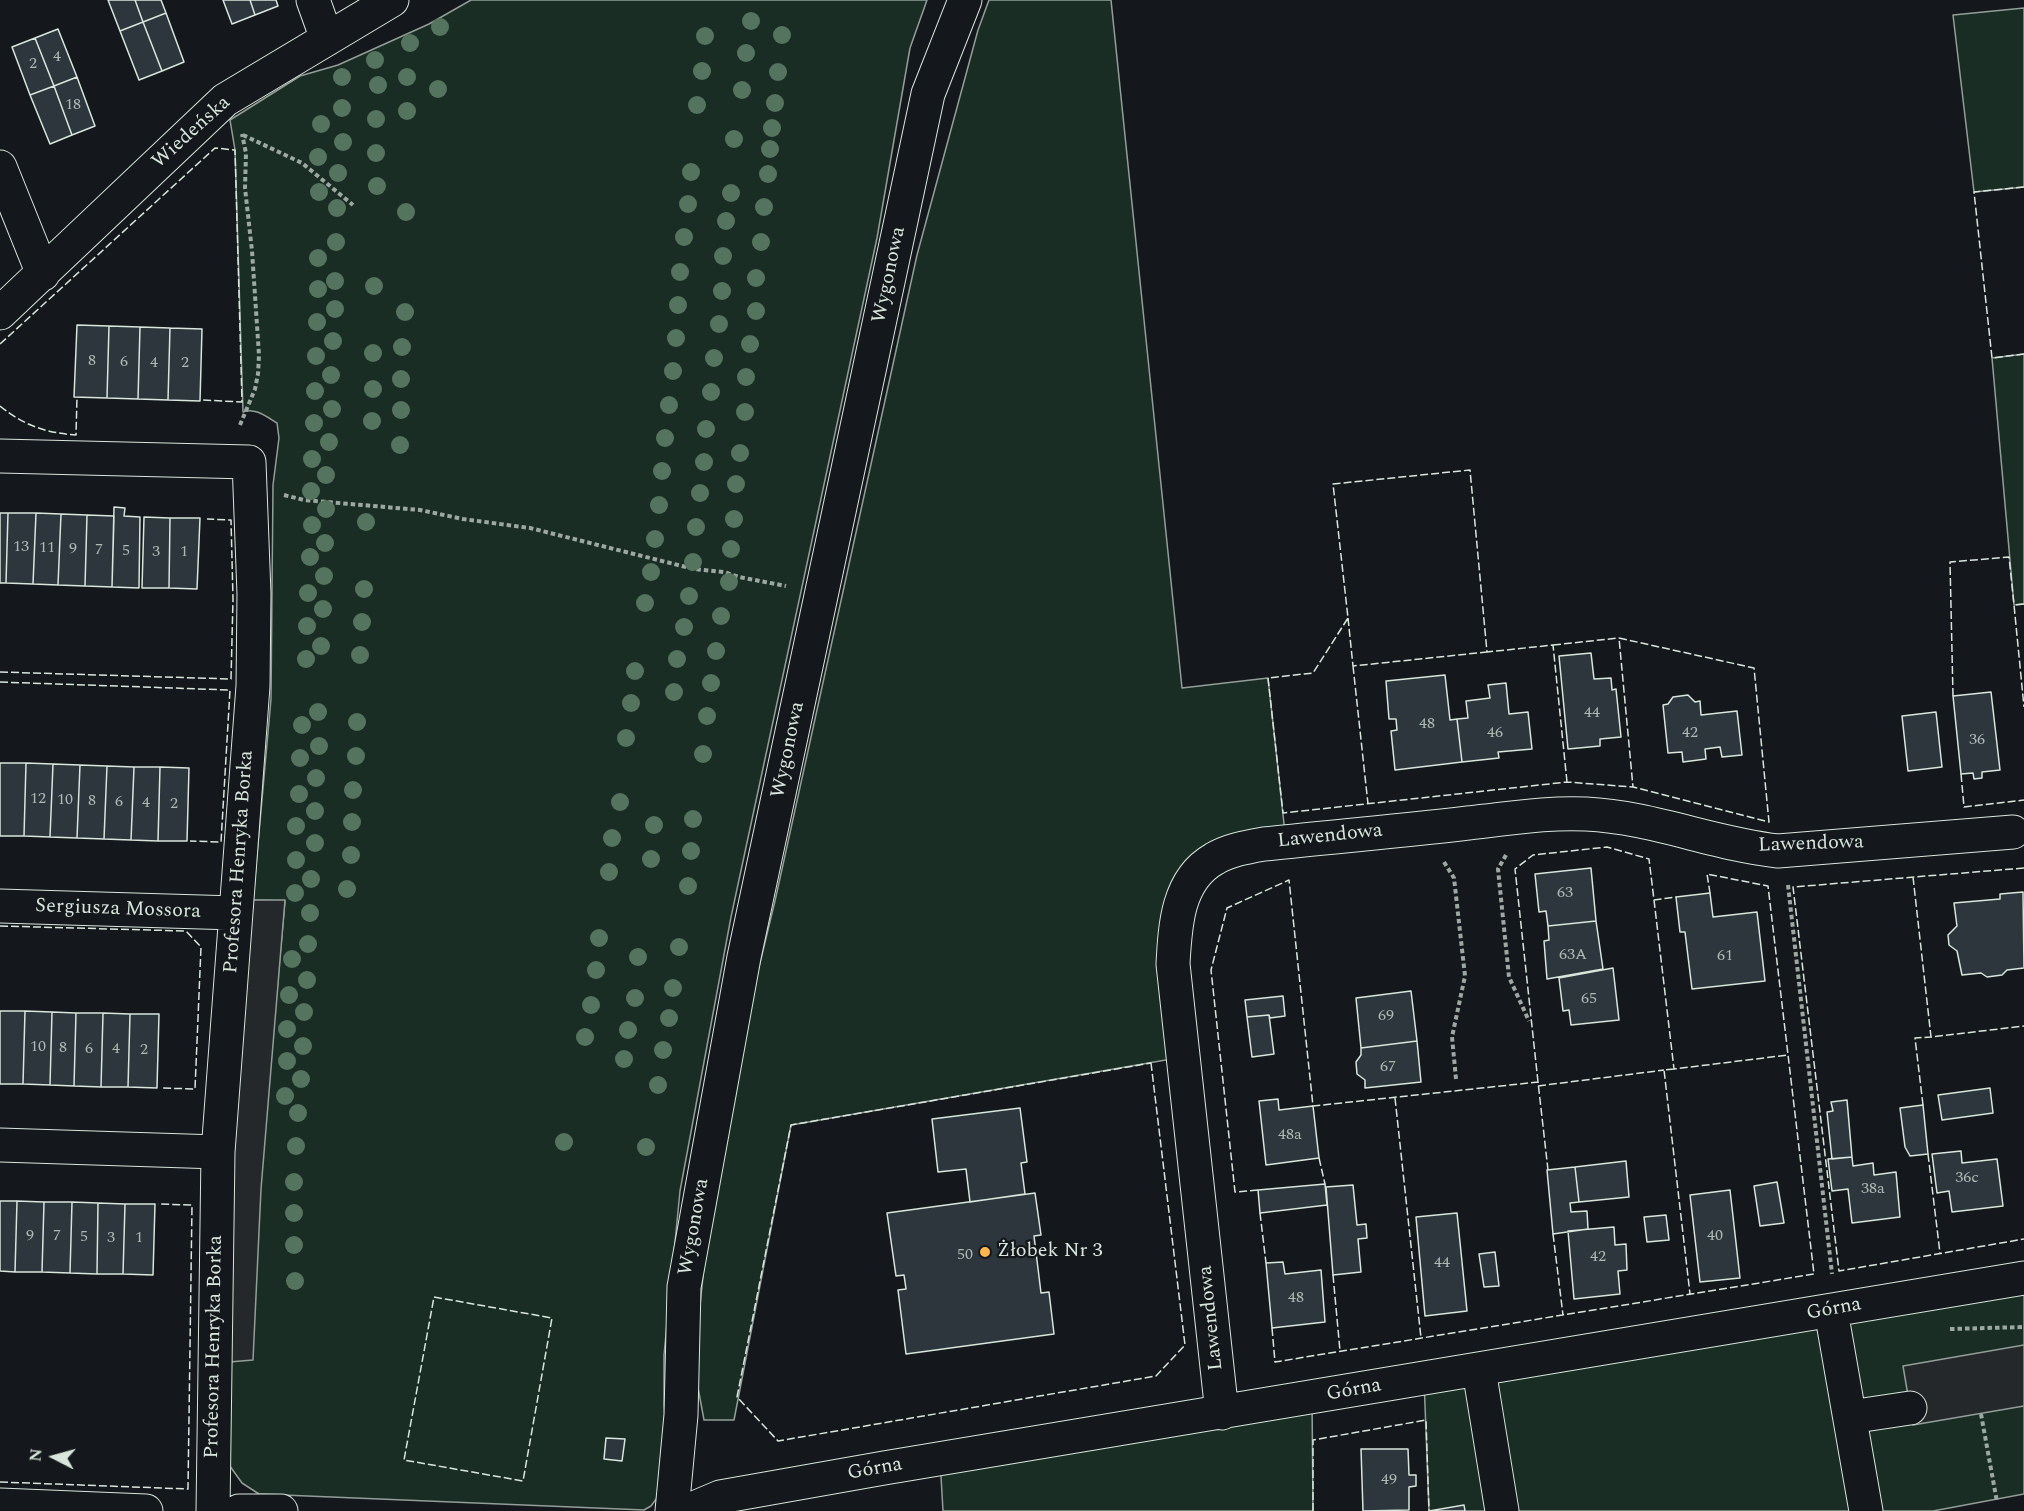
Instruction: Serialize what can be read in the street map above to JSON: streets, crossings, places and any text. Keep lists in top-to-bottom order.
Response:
{
  "streets": {
    "street": [
      "Wiedeńska",
      "Wygonowa",
      "Lawendowa",
      "Profesora Henryka Borka",
      "Sergiusza Mossora",
      "Górna"
    ]
  },
  "crossings": [
    ["Lawendowa", "Górna"],
    ["Profesora Henryka Borka", "Sergiusza Mossora"]
  ],
  "places": ["Żłobek Nr 3"],
  "house_numbers": [
    "4",
    "2",
    "18",
    "8",
    "6",
    "4",
    "2",
    "13",
    "11",
    "9",
    "7",
    "5",
    "3",
    "1",
    "44",
    "48",
    "46",
    "42",
    "36",
    "12",
    "10",
    "8",
    "6",
    "4",
    "2",
    "63",
    "63A",
    "61",
    "65",
    "69",
    "10",
    "8",
    "6",
    "4",
    "2",
    "67",
    "48a",
    "36c",
    "38a",
    "9",
    "7",
    "40",
    "5",
    "3",
    "1",
    "50",
    "42",
    "44",
    "48",
    "49"
  ],
  "north": "left"
}
